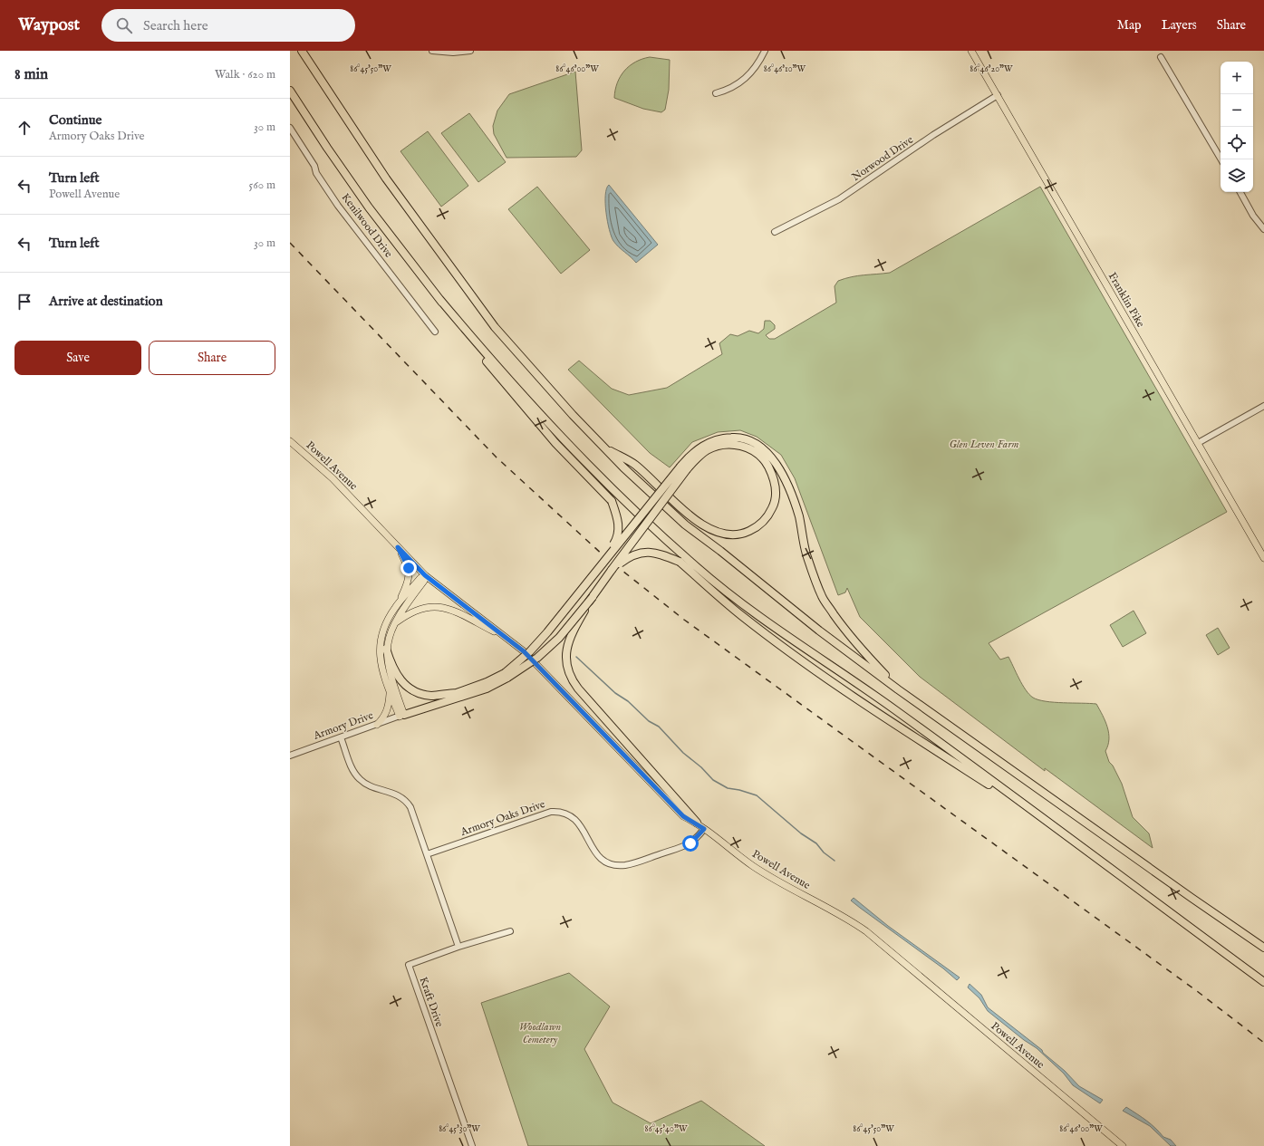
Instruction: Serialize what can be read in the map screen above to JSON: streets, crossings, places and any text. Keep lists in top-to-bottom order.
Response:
{
  "streets": {
    "main road": ["Franklin Pike", "Powell Avenue"],
    "street": [
      "Norwood Drive",
      "Kenilwood Drive",
      "Armory Drive",
      "Armory Oaks Drive",
      "Kraft Drive"
    ]
  },
  "crossings": [
    ["Norwood Drive", "Franklin Pike"],
    ["Powell Avenue", "Armory Oaks Drive"]
  ],
  "parks": ["Glen Leven Farm", "Woodlawn Cemetery"],
  "page": {
    "header": "Waypost",
    "search": "Search here",
    "nav": ["Map", "Layers", "Share"],
    "heading": ["8 min", "Walk · 620 m"],
    "map_buttons": ["+", "−"],
    "list": [
      ["Continue", "Armory Oaks Drive", "30 m"],
      ["Turn left", "Powell Avenue", "560 m"],
      ["Turn left", "30 m"],
      "Arrive at destination"
    ],
    "buttons": ["Save", "Share"]
  },
  "coordinates": [
    "86°45'50\"W",
    "86°46'00\"W",
    "86°46'10\"W",
    "86°46'20\"W",
    "86°45'30\"W",
    "86°45'40\"W"
  ]
}
